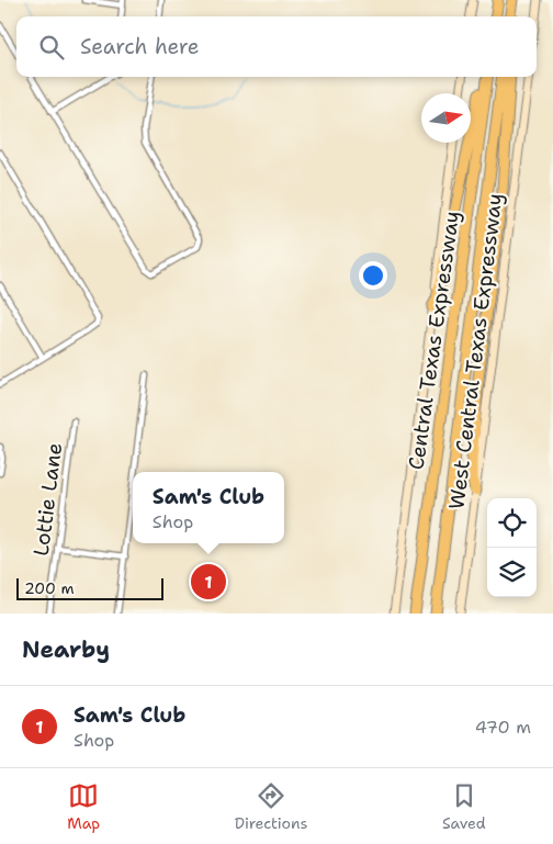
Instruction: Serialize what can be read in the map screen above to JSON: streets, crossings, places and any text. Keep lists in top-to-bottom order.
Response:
{
  "streets": {
    "highway": ["Central Texas Expressway"],
    "main road": ["West Central Texas Expressway"],
    "street": ["Lottie Lane"]
  },
  "scale_bar": "200 m",
  "north": "right",
  "page": {
    "search": "Search here",
    "popup": ["Sam's Club", "Shop"],
    "pins": "1",
    "scale": "200 m",
    "heading": "Nearby",
    "list": [
      {
        "mark": "1",
        "name": "Sam's Club",
        "note": "Shop",
        "value": "470 m"
      }
    ],
    "nav": ["Map", "Directions", "Saved"]
  }
}
